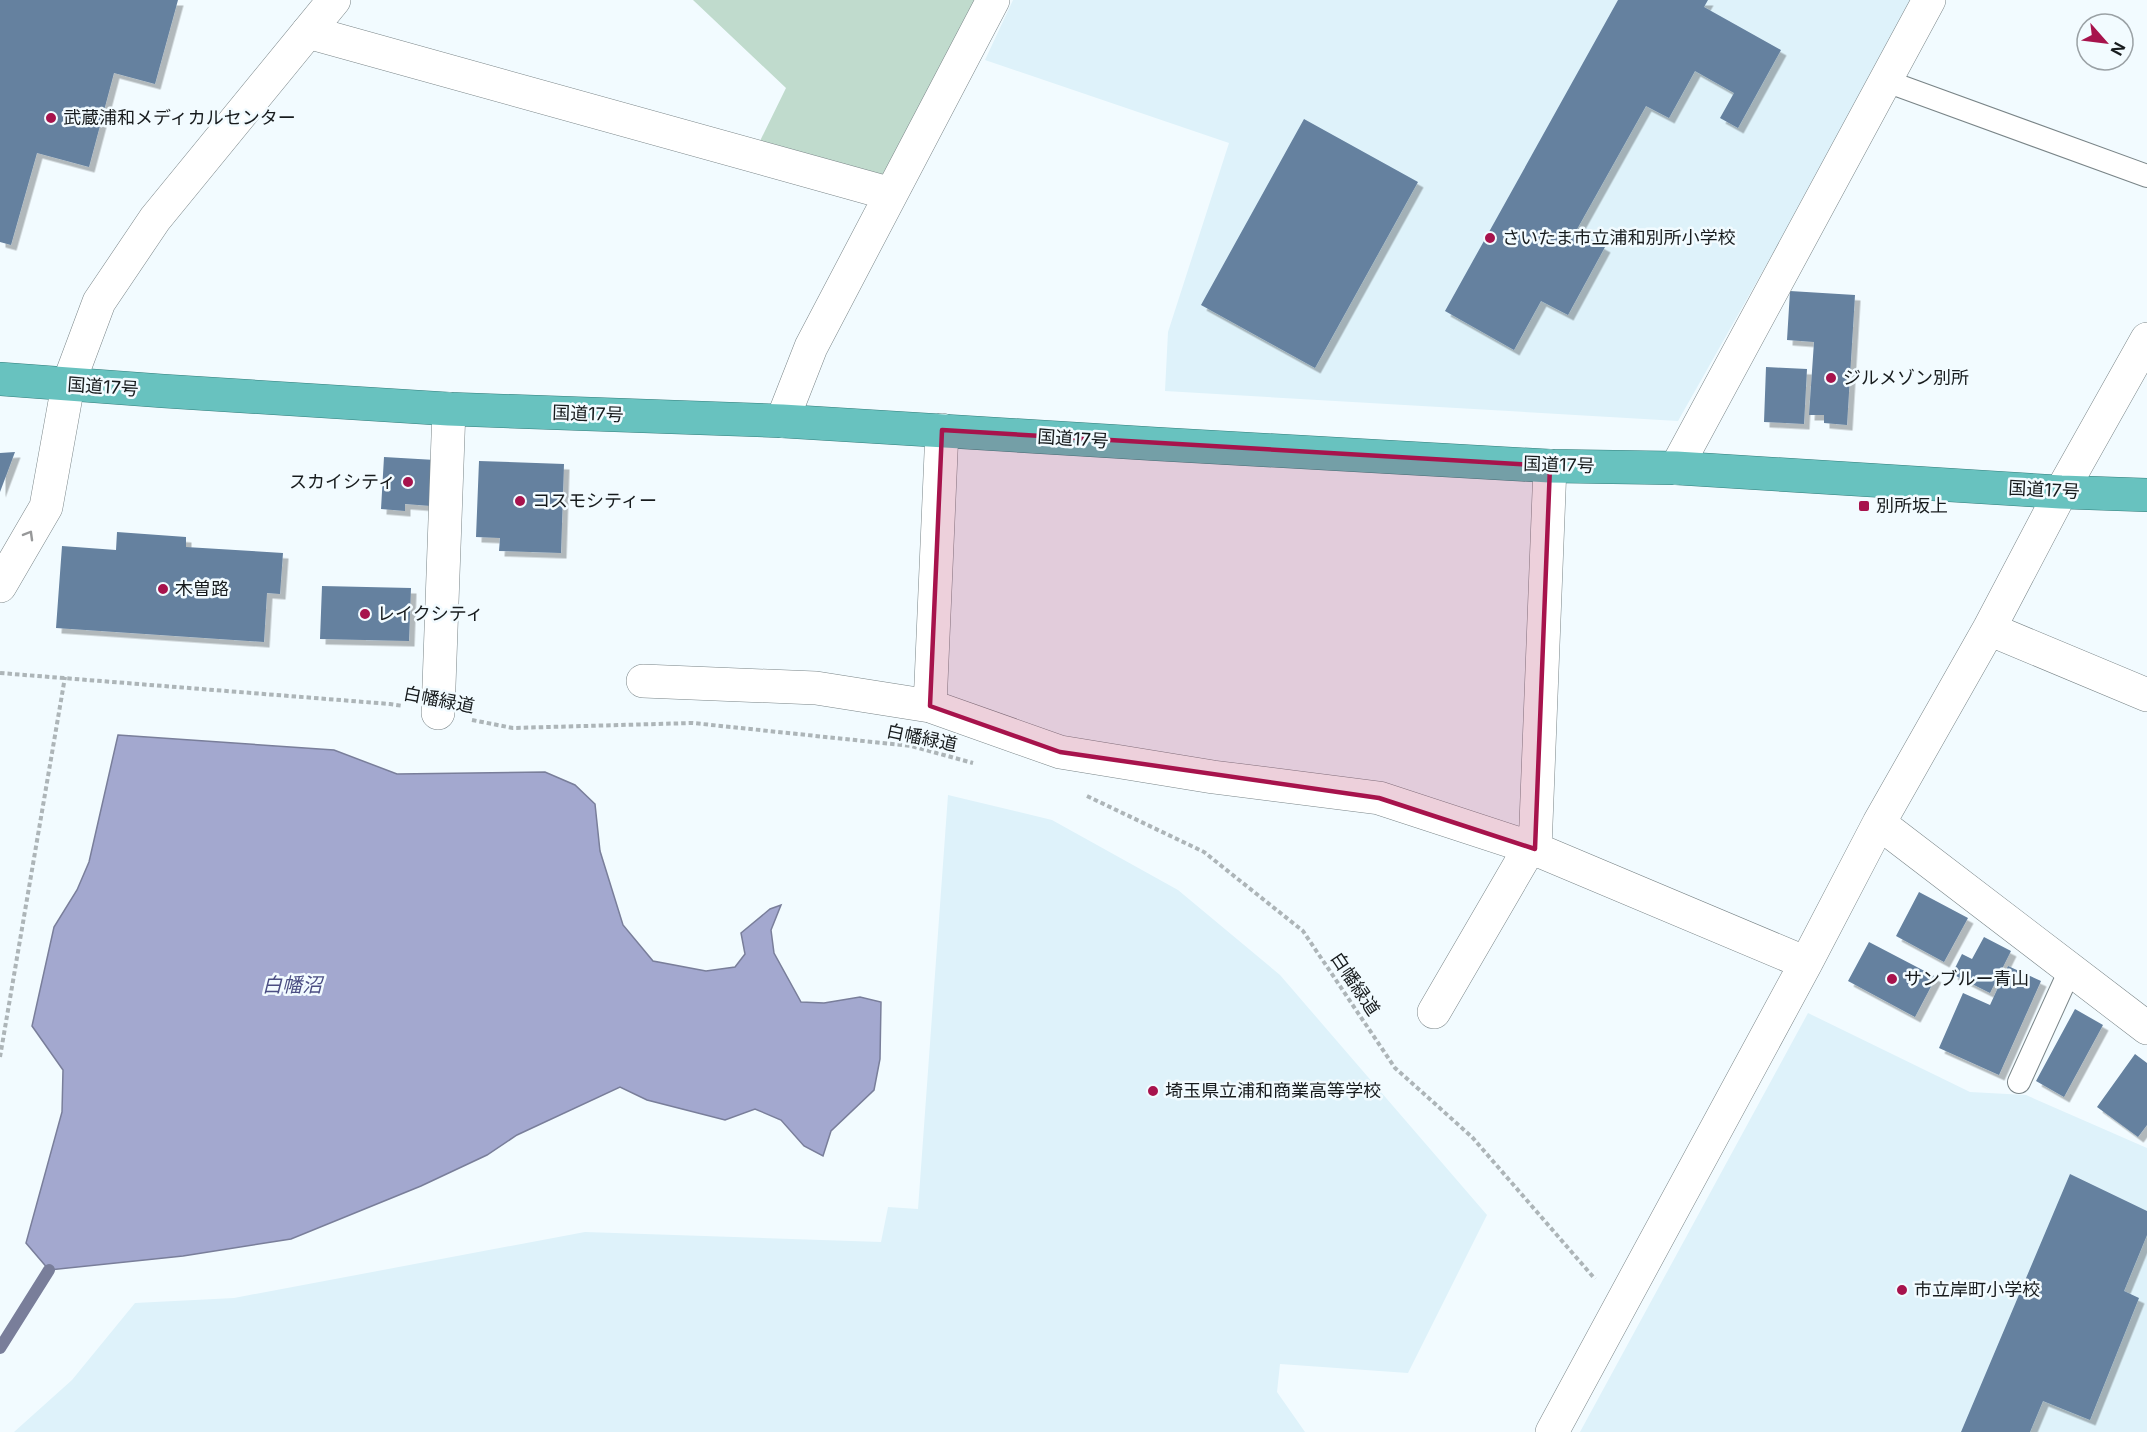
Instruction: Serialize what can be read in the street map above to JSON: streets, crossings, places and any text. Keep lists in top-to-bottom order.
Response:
{
  "streets": {
    "highway": ["国道17号"],
    "path": ["白幡緑道"]
  },
  "water": ["白幡沼"],
  "places": {
    "other": [
      "武蔵浦和メディカルセンター",
      "さいたま市立浦和別所小学校",
      "ジルメゾン別所",
      "スカイシティ",
      "コスモシティー",
      "木曽路",
      "レイクシティ",
      "サンブルー青山",
      "埼玉県立浦和商業高等学校",
      "市立岸町小学校"
    ],
    "transit": ["別所坂上"]
  },
  "north": "bottom right"
}
